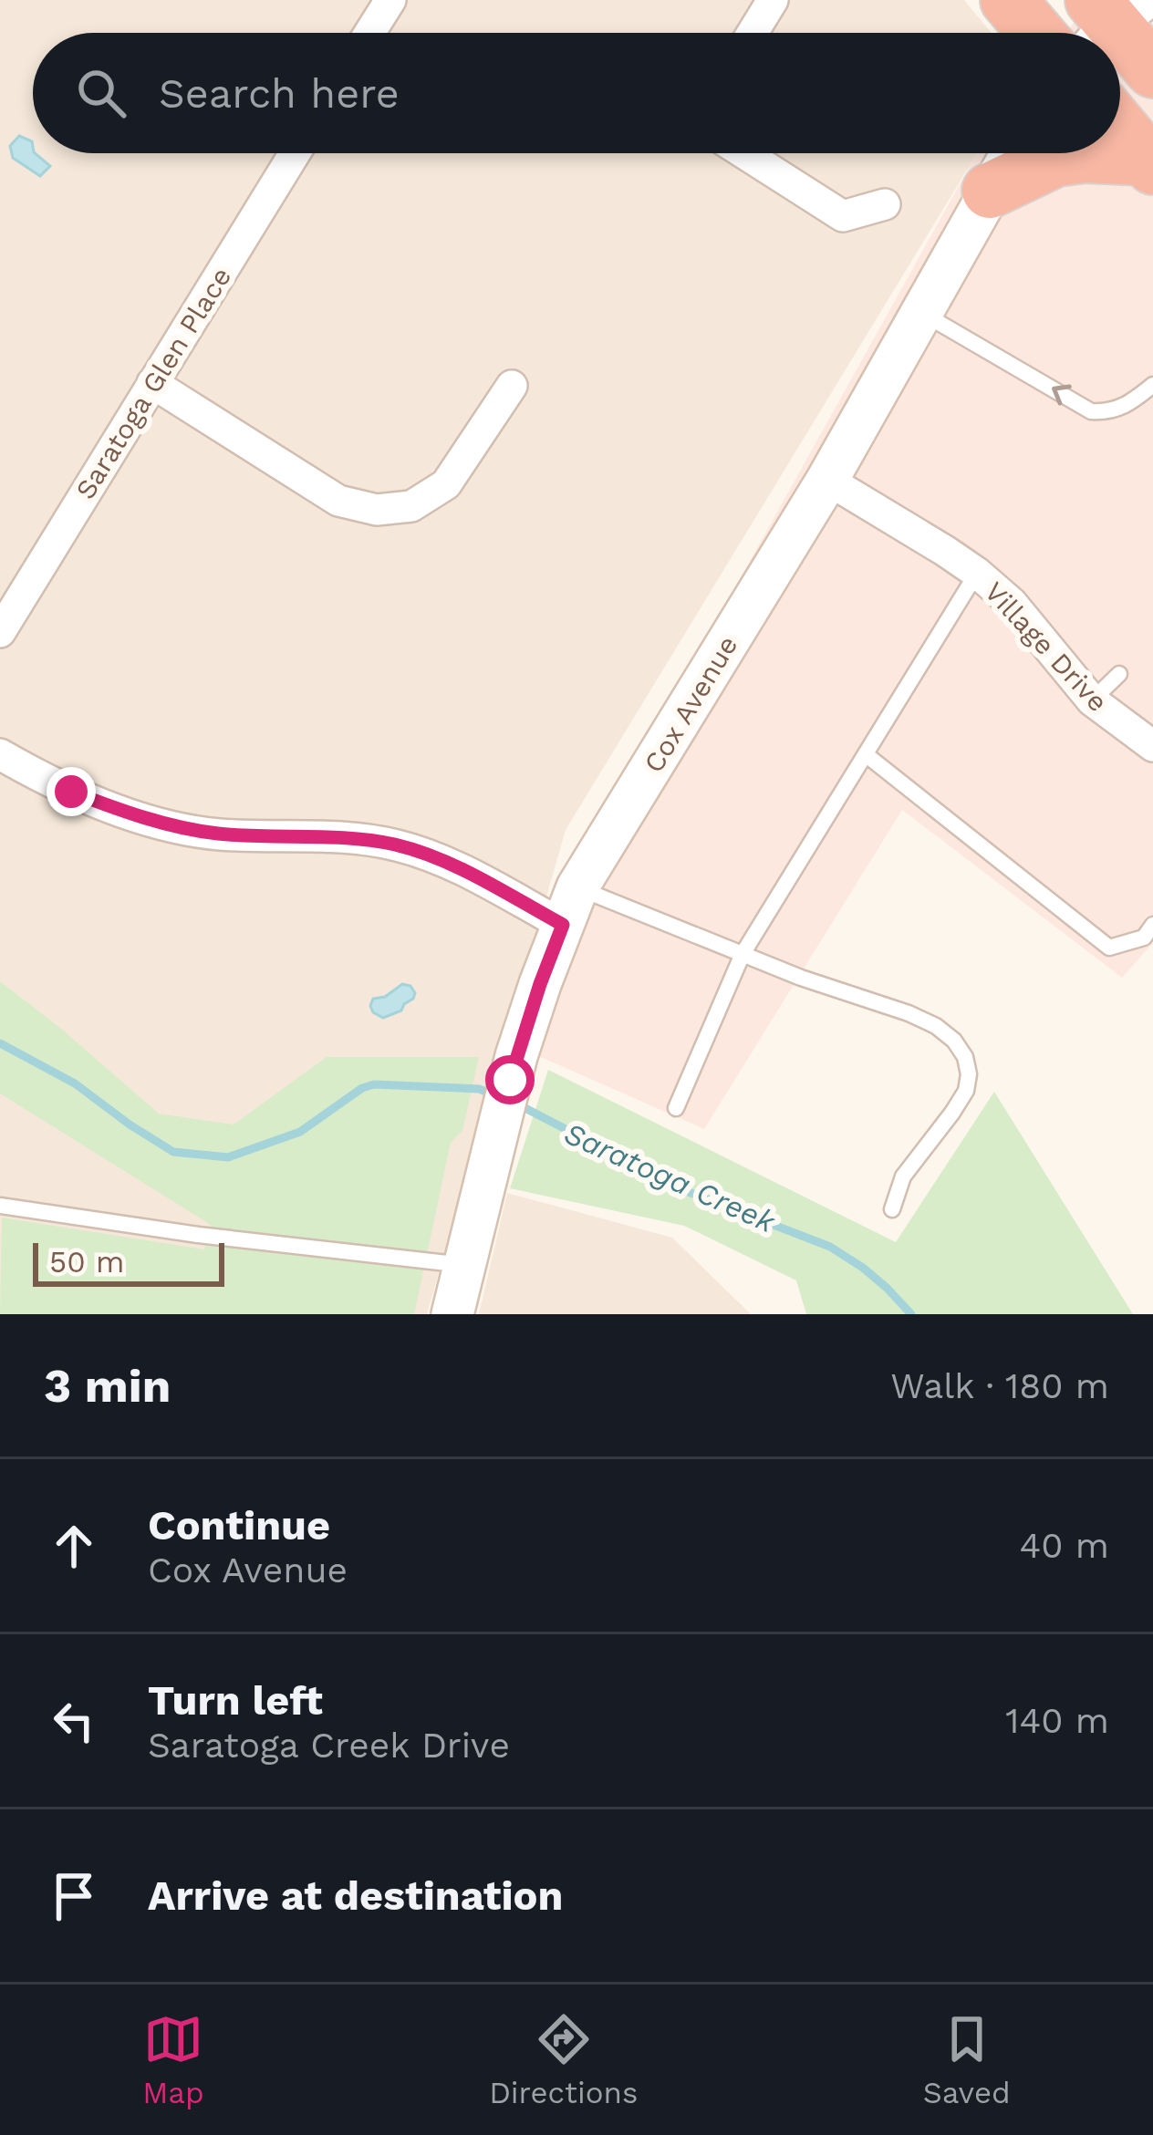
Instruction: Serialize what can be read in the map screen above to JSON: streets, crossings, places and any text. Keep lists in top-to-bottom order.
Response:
{
  "streets": {
    "main road": ["Cox Avenue"],
    "street": ["Saratoga Glen Place", "Village Drive"]
  },
  "crossings": [
    ["Village Drive", "Cox Avenue"]
  ],
  "water": ["Saratoga Creek"],
  "scale_bar": "50 m",
  "page": {
    "search": "Search here",
    "scale": "50 m",
    "heading": ["3 min", "Walk · 180 m"],
    "list": [
      ["Continue", "Cox Avenue", "40 m"],
      ["Turn left", "Saratoga Creek Drive", "140 m"],
      "Arrive at destination"
    ],
    "nav": ["Map", "Directions", "Saved"]
  }
}
